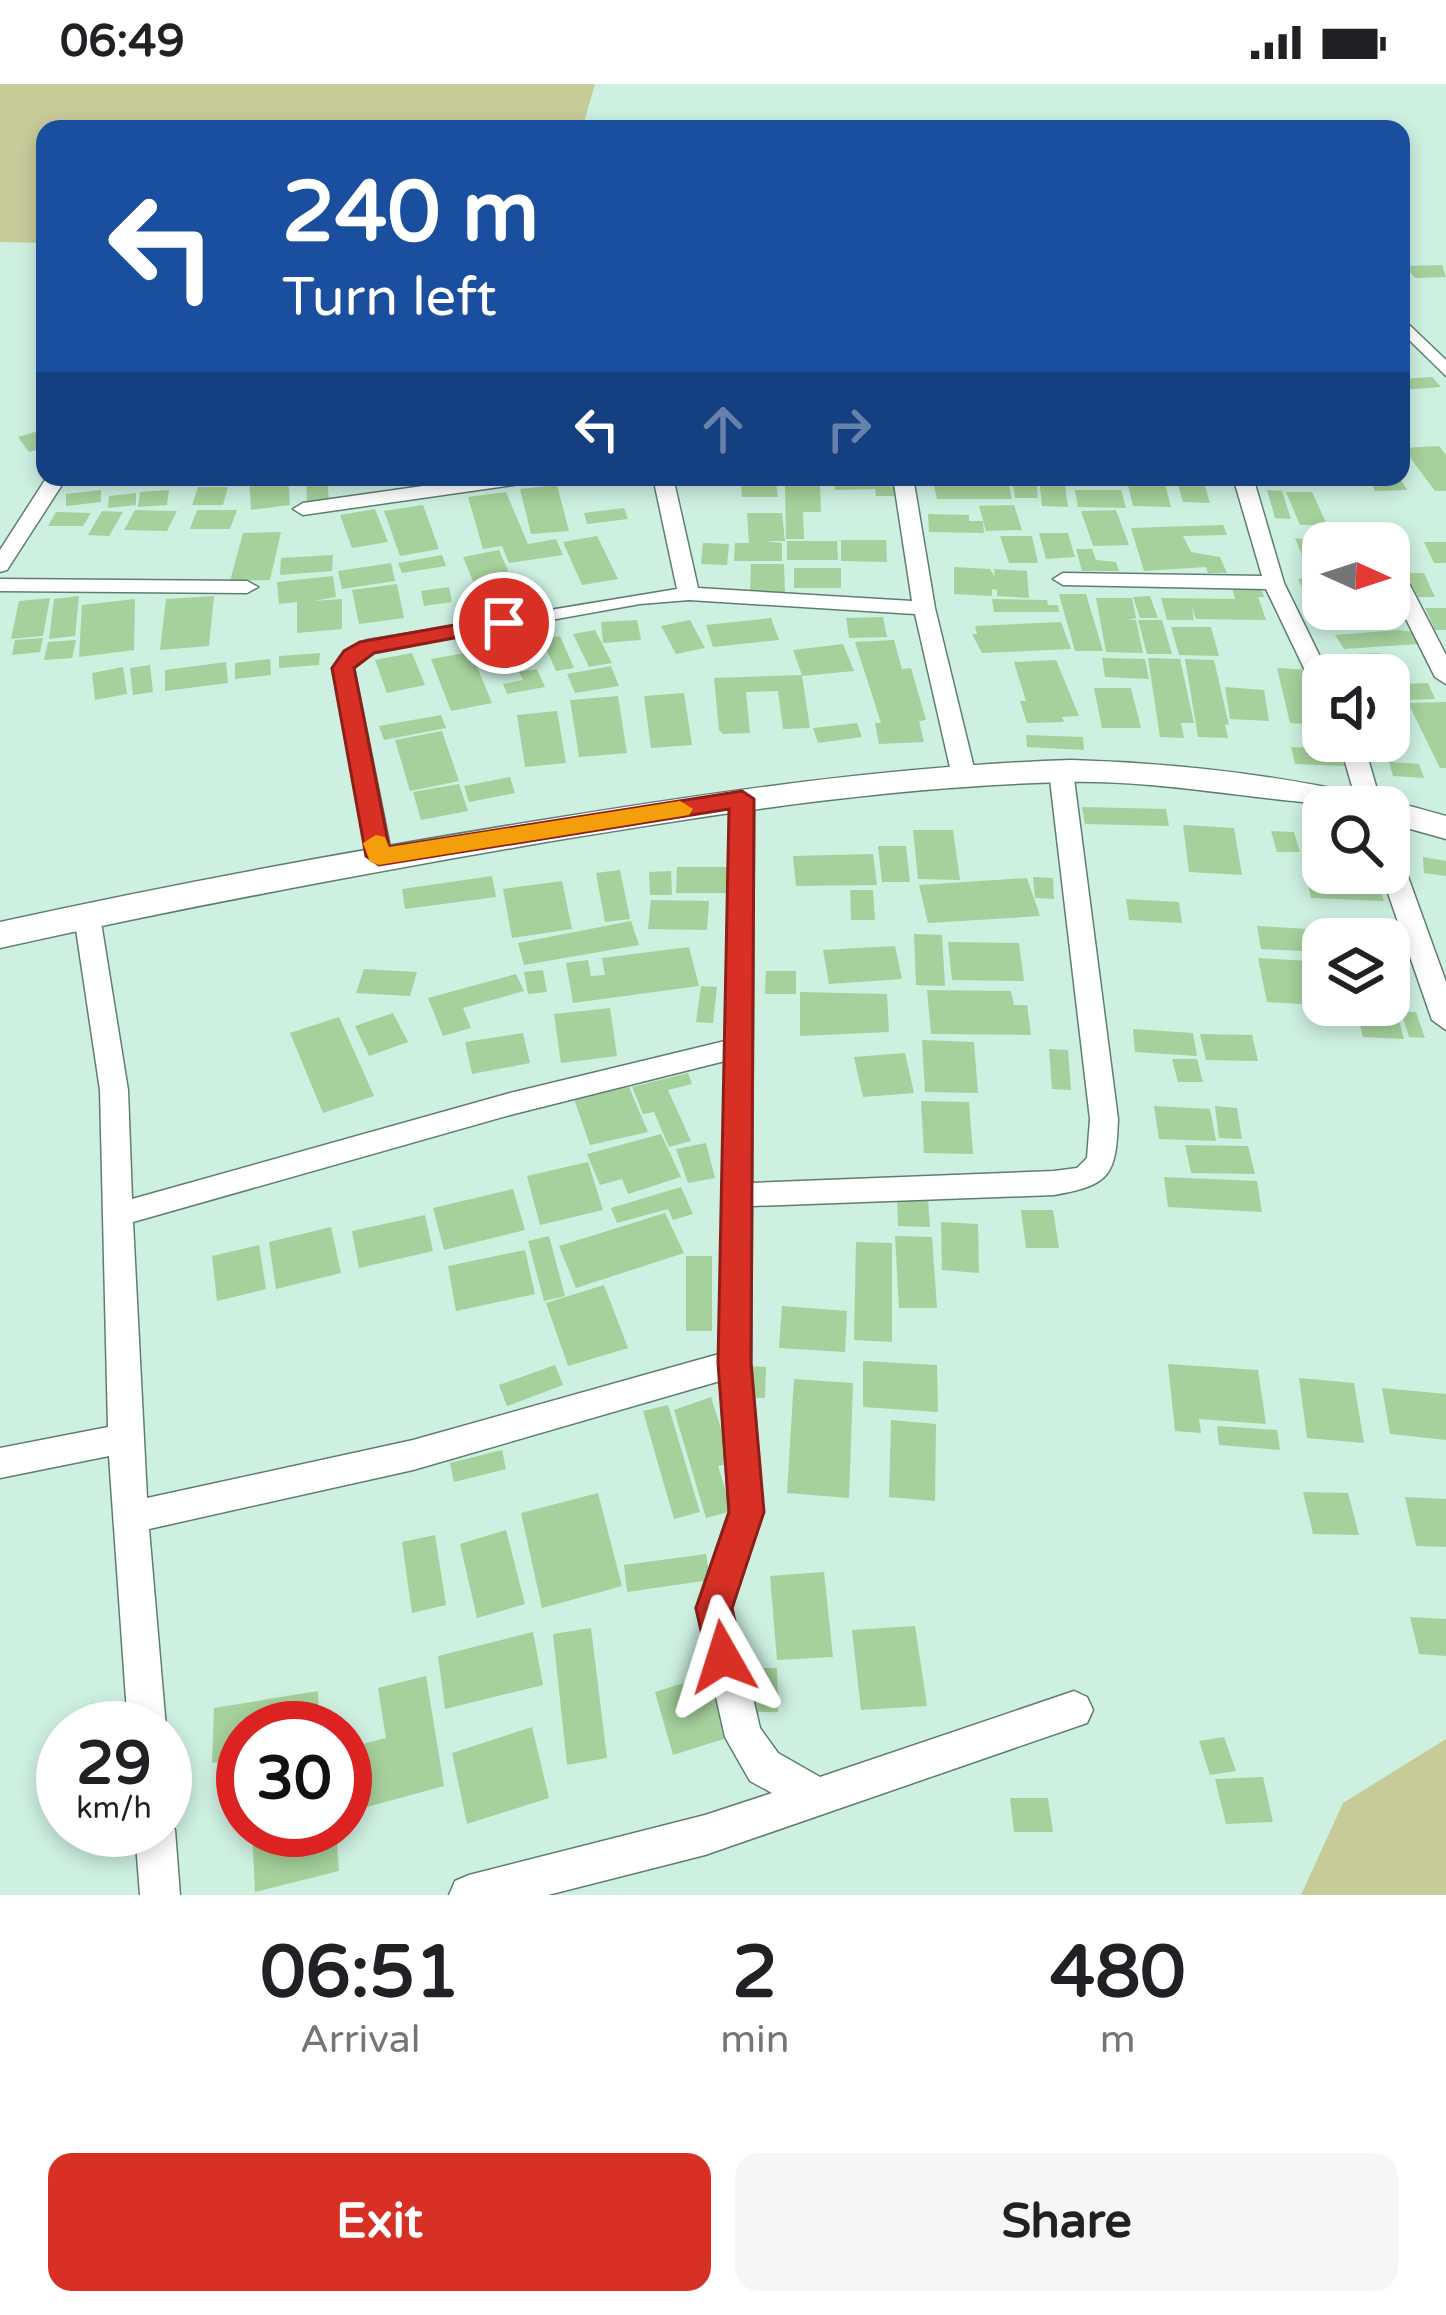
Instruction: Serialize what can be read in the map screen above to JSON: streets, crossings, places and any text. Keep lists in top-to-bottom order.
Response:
{
  "north": "right",
  "page": {
    "status": "06:49",
    "turn": ["240 m", "Turn left"],
    "speed": "29 km/h",
    "limit": "30",
    "eta": [
      "06:51",
      "Arrival",
      "2",
      "min",
      "480",
      "m"
    ],
    "buttons": ["Exit", "Share"]
  }
}
